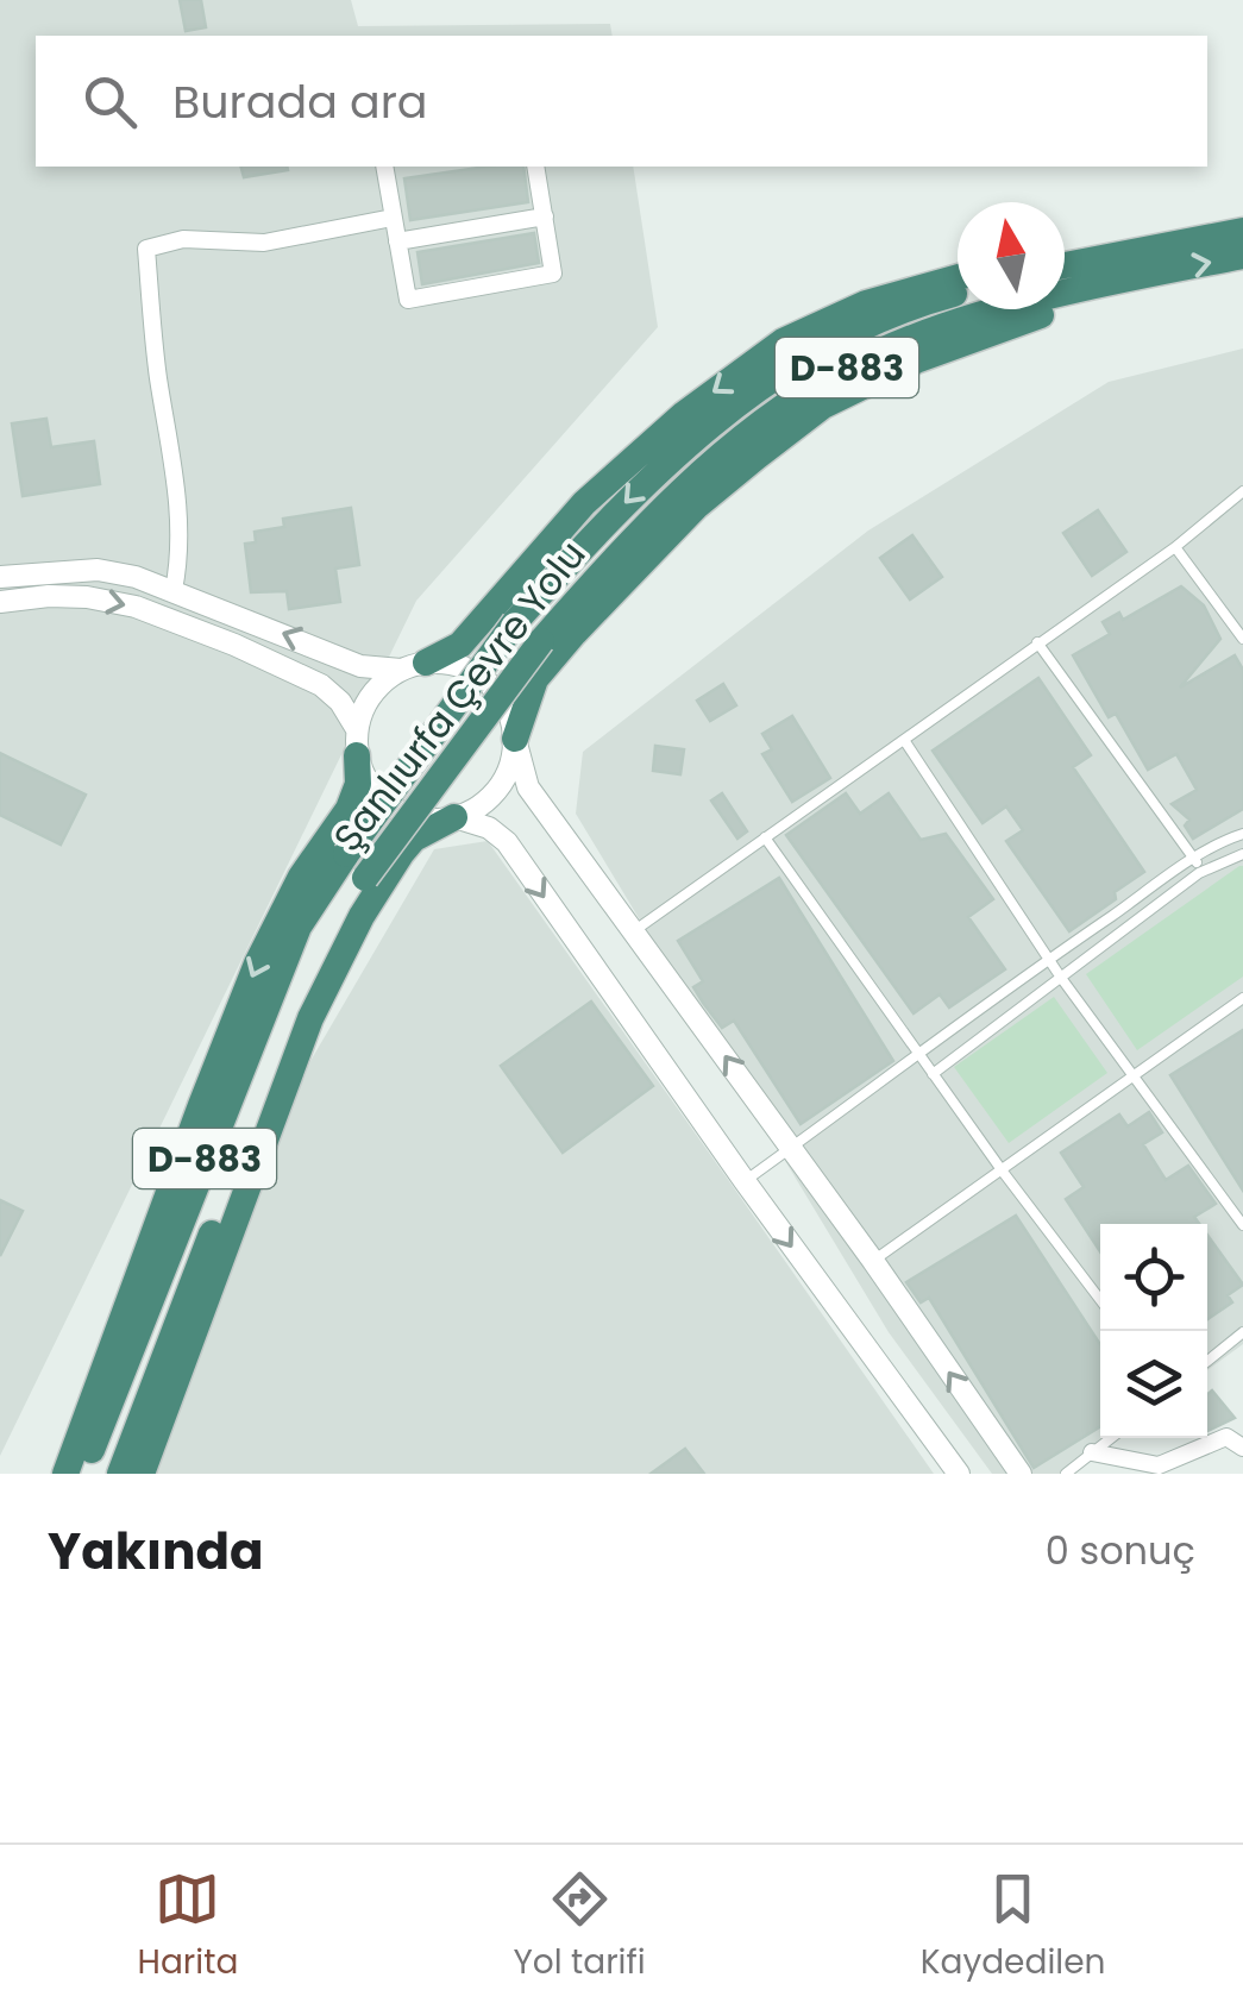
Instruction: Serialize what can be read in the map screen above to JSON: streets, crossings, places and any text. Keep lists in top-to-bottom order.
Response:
{
  "streets": {
    "highway": ["D-883", "Şanlıurfa Çevre Yolu"]
  },
  "north": "top",
  "page": {
    "search": "Burada ara",
    "heading": ["Yakında", "0 sonuç"],
    "nav": ["Harita", "Yol tarifi", "Kaydedilen"]
  }
}
